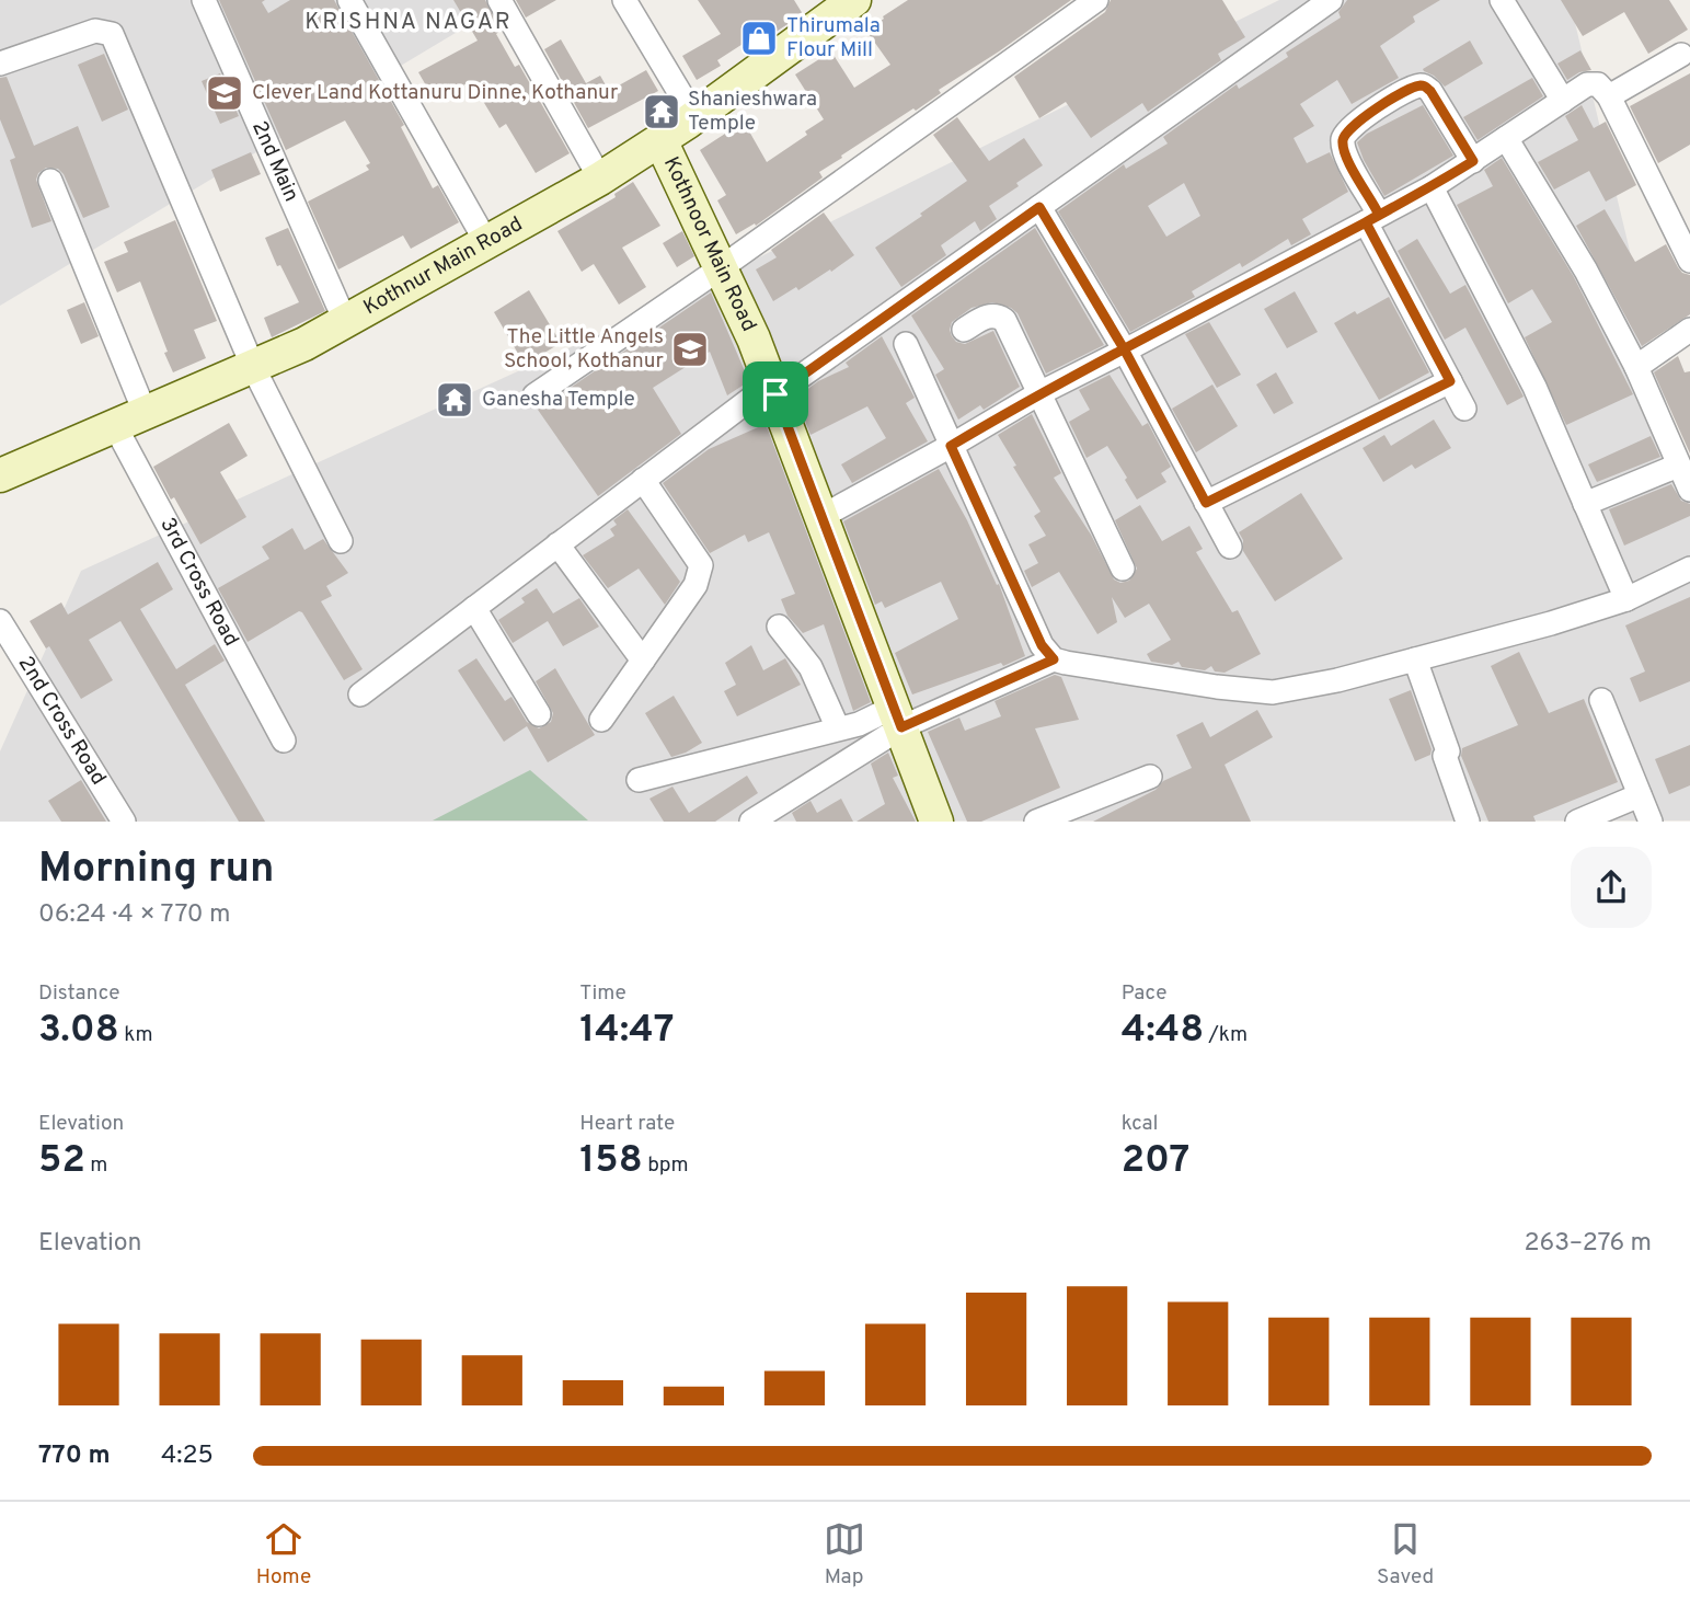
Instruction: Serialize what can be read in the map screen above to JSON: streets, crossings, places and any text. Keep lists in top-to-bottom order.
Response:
{
  "streets": {
    "main road": ["Kothnoor Main Road", "Kothnur Main Road"],
    "street": ["2nd Main", "3rd Cross Road", "2nd Cross Road"]
  },
  "crossings": [
    ["2nd Main", "Kothnur Main Road"],
    ["Kothnoor Main Road", "Kothnur Main Road"],
    ["Kothnur Main Road", "3rd Cross Road"]
  ],
  "districts": ["KRISHNA NAGAR"],
  "places": {
    "shop": ["Thirumala Flour Mill"],
    "school or university": ["Clever Land Kottanuru Dinne, Kothanur", "The Little Angels School, Kothanur"],
    "temple": ["Shanieshwara Temple", "Ganesha Temple"]
  },
  "page": {
    "heading": ["Morning run", "06:24 · 4 × 770 m"],
    "stats": [
      ["Distance", "3.08 km"],
      ["Time", "14:47"],
      ["Pace", "4:48 /km"],
      ["Elevation", "52 m"],
      ["Heart rate", "158 bpm"],
      ["kcal", "207"]
    ],
    "chart": ["Elevation", "263–276 m"],
    "list": [
      {
        "name": "770 m",
        "note": "4:25"
      }
    ],
    "tabs": ["Home", "Map", "Saved"]
  }
}
